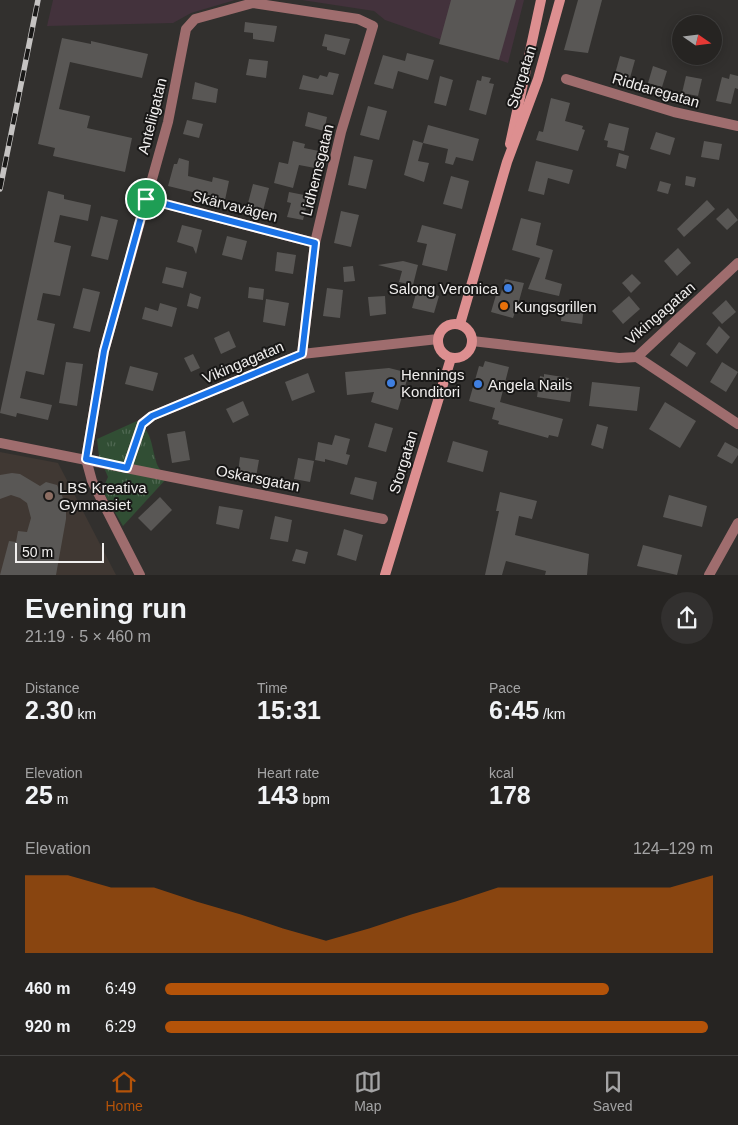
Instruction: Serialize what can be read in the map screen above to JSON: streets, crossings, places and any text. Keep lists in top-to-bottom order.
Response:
{
  "streets": {
    "main road": ["Storgatan"],
    "street": [
      "Riddaregatan",
      "Anteliigatan",
      "Lidhemsgatan",
      "Skärvavägen",
      "Vikingagatan",
      "Oskarsgatan"
    ]
  },
  "crossings": [
    ["Storgatan", "Vikingagatan"],
    ["Anteliigatan", "Lidhemsgatan"],
    ["Anteliigatan", "Skärvavägen"],
    ["Anteliigatan", "Oskarsgatan"],
    ["Lidhemsgatan", "Skärvavägen"],
    ["Lidhemsgatan", "Vikingagatan"],
    ["Vikingagatan", "Oskarsgatan"]
  ],
  "places": [
    "Salong Veronica",
    "Kungsgrillen",
    "Hennings Konditori",
    "Angela Nails",
    "LBS Kreativa Gymnasiet"
  ],
  "scale_bar": "50 m",
  "north": "right",
  "page": {
    "scale": "50 m",
    "heading": ["Evening run", "21:19 · 5 × 460 m"],
    "stats": [
      ["Distance", "2.30 km"],
      ["Time", "15:31"],
      ["Pace", "6:45 /km"],
      ["Elevation", "25 m"],
      ["Heart rate", "143 bpm"],
      ["kcal", "178"]
    ],
    "chart": ["Elevation", "124–129 m"],
    "list": [
      {
        "name": "460 m",
        "note": "6:49"
      },
      {
        "name": "920 m",
        "note": "6:29"
      }
    ],
    "tabs": ["Home", "Map", "Saved"]
  }
}
